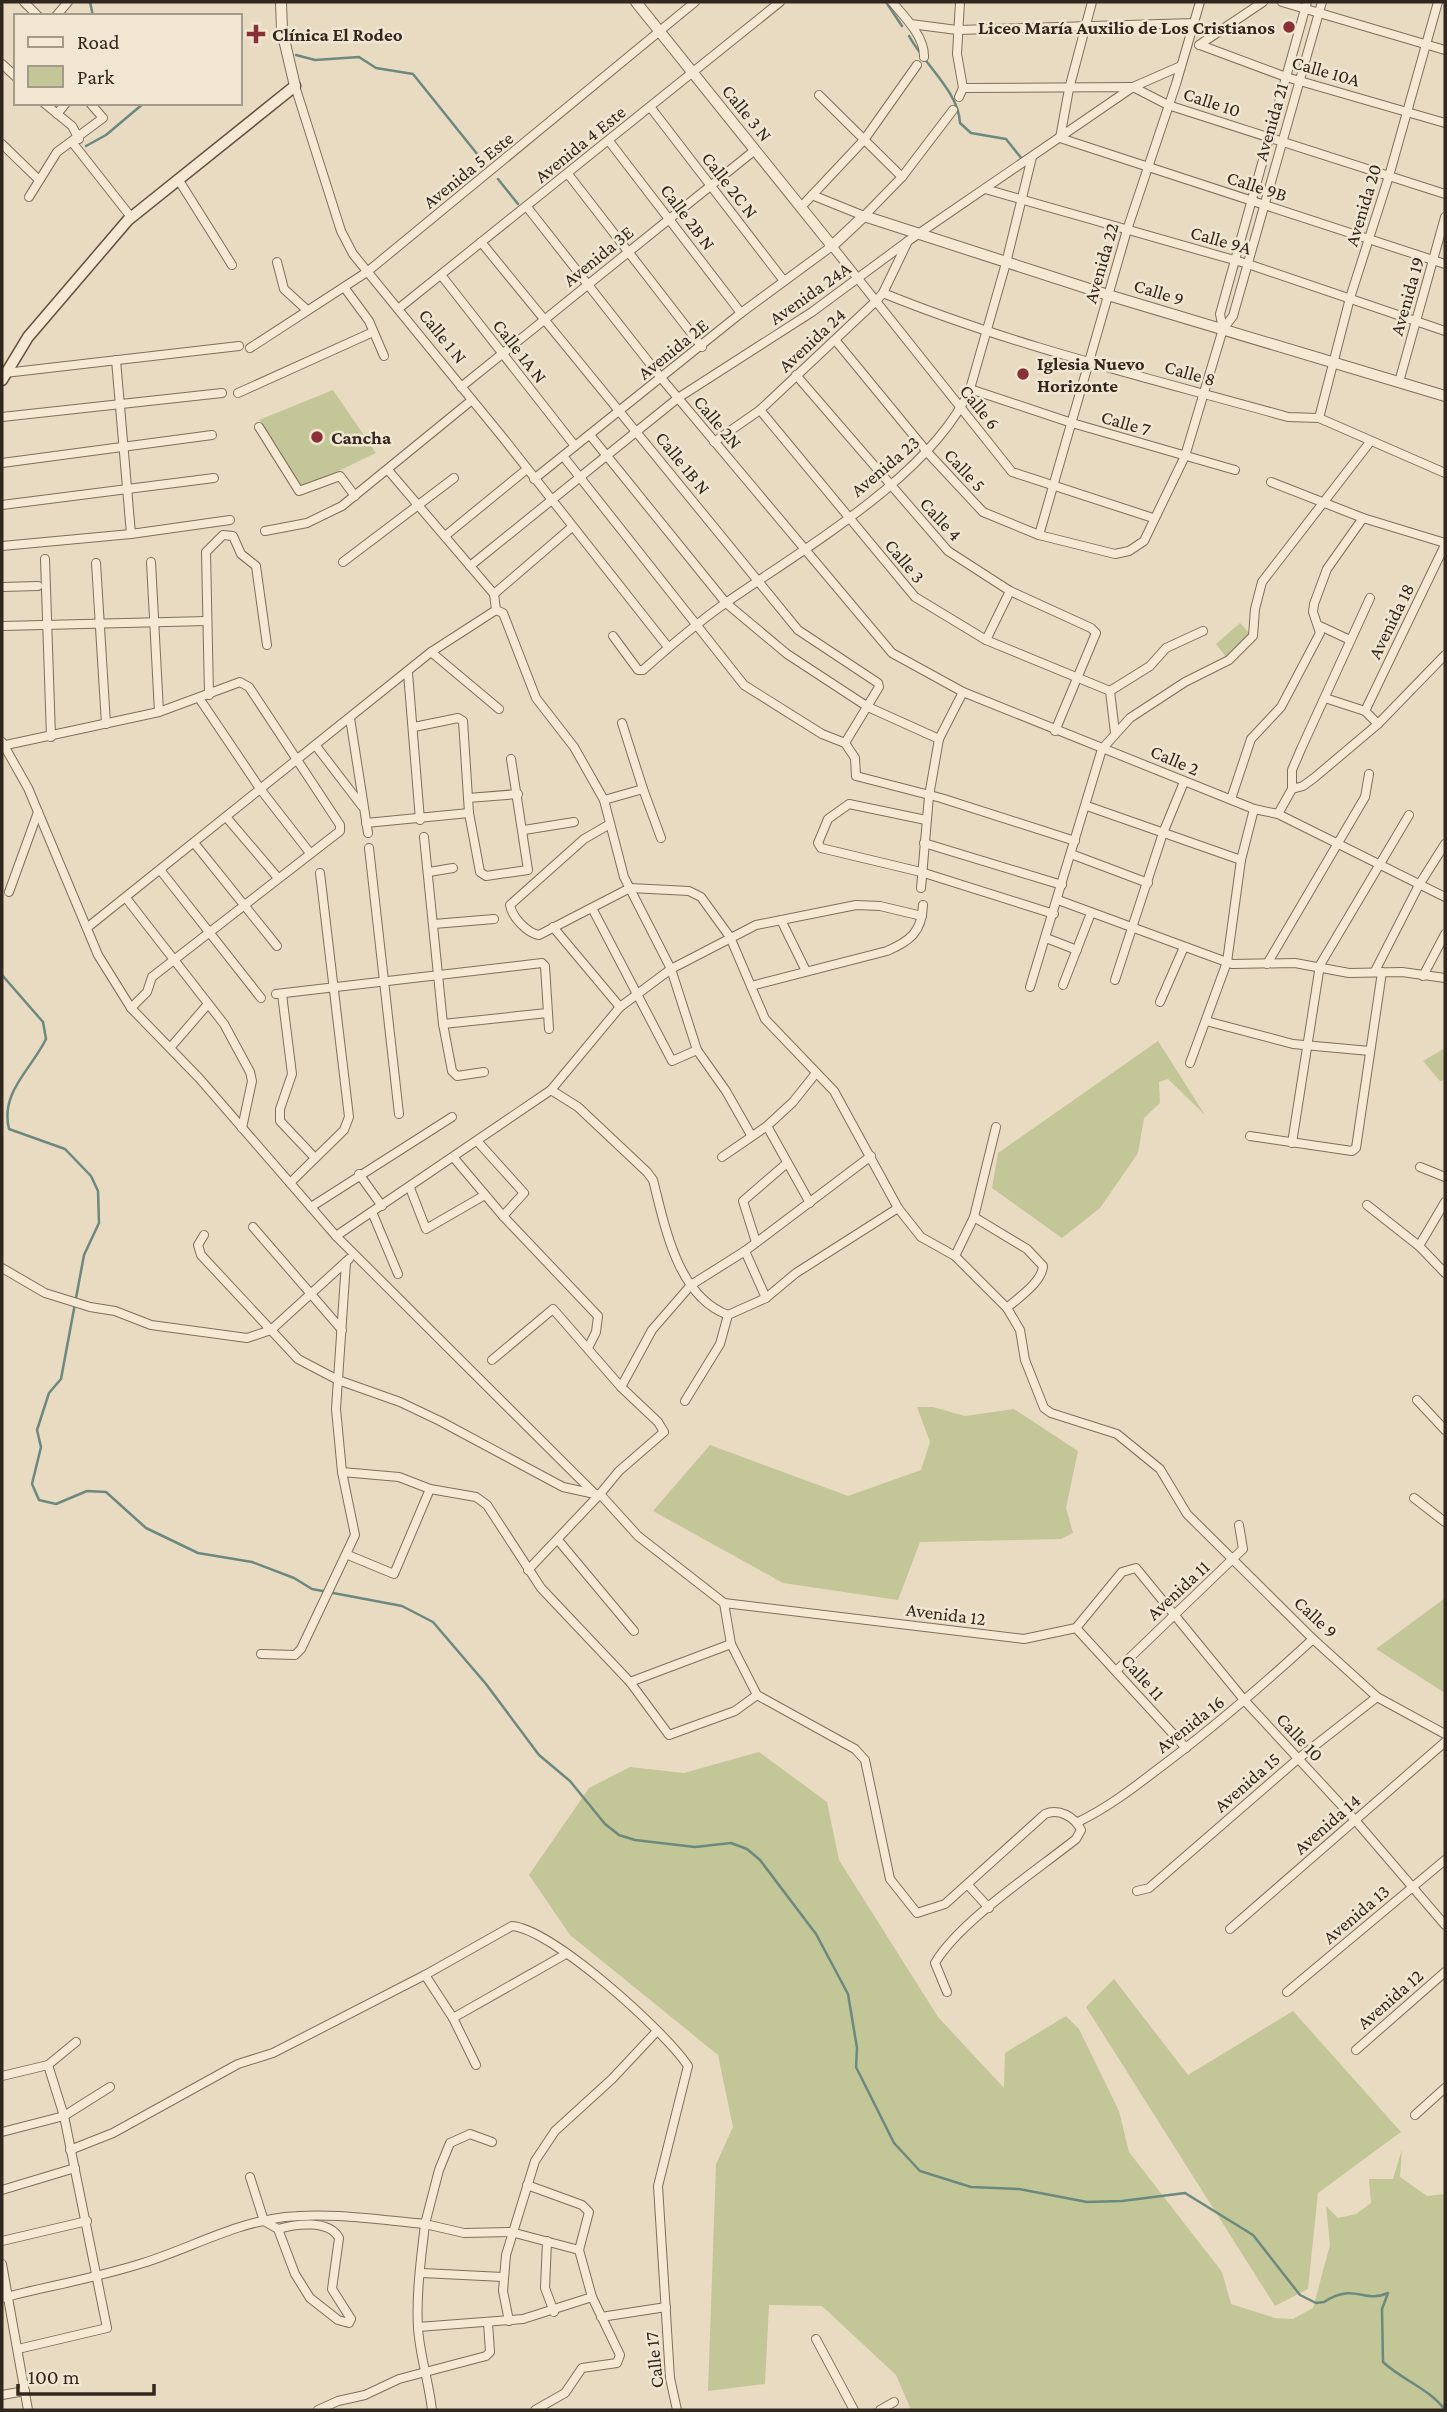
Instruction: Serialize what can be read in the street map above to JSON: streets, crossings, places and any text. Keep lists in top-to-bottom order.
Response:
{
  "streets": {
    "street": [
      "Calle 10A",
      "Calle 10",
      "Calle 3 N",
      "Avenida 21",
      "Avenida 4 Este",
      "Avenida 5 Este",
      "Calle 2C N",
      "Calle 9B",
      "Avenida 20",
      "Calle 2B N",
      "Calle 9A",
      "Avenida 3E",
      "Avenida 22",
      "Calle 9",
      "Avenida 24A",
      "Avenida 19",
      "Calle 1 N",
      "Avenida 24",
      "Avenida 2E",
      "Calle 1A N",
      "Calle 8",
      "Calle 6",
      "Calle 2N",
      "Calle 7",
      "Calle 1B N",
      "Avenida 23",
      "Calle 5",
      "Calle 4",
      "Calle 3",
      "Avenida 18",
      "Calle 2",
      "Avenida 11",
      "Avenida 12",
      "Calle 11",
      "Avenida 16",
      "Avenida 15",
      "Avenida 14",
      "Avenida 13",
      "Calle 17"
    ]
  },
  "crossings": [
    ["Calle 10A", "Avenida 21"],
    ["Calle 10A", "Avenida 20"],
    ["Calle 10", "Avenida 21"],
    ["Calle 10", "Avenida 20"],
    ["Calle 10", "Avenida 22"],
    ["Calle 10", "Avenida 24A"],
    ["Calle 10", "Avenida 11"],
    ["Calle 10", "Avenida 12"],
    ["Calle 10", "Calle 11"],
    ["Calle 10", "Avenida 16"],
    ["Calle 10", "Avenida 15"],
    ["Calle 10", "Avenida 14"],
    ["Calle 10", "Avenida 13"],
    ["Calle 3 N", "Avenida 4 Este"],
    ["Calle 3 N", "Avenida 5 Este"],
    ["Calle 3 N", "Avenida 3E"],
    ["Calle 3 N", "Avenida 2E"],
    ["Calle 3 N", "Calle 6"],
    ["Avenida 21", "Calle 9B"],
    ["Avenida 21", "Calle 9A"],
    ["Avenida 21", "Calle 9"],
    ["Avenida 21", "Calle 8"],
    ["Avenida 21", "Calle 6"],
    ["Avenida 21", "Calle 7"],
    ["Avenida 21", "Calle 5"],
    ["Avenida 4 Este", "Calle 2C N"],
    ["Avenida 4 Este", "Calle 2B N"],
    ["Avenida 4 Este", "Calle 1 N"],
    ["Avenida 4 Este", "Calle 1A N"],
    ["Avenida 4 Este", "Calle 2N"],
    ["Avenida 4 Este", "Calle 1B N"],
    ["Avenida 5 Este", "Calle 1 N"],
    ["Calle 2C N", "Avenida 3E"],
    ["Calle 2C N", "Avenida 2E"],
    ["Calle 9B", "Avenida 20"],
    ["Calle 9B", "Avenida 22"],
    ["Calle 9B", "Avenida 24A"],
    ["Calle 9B", "Avenida 19"],
    ["Avenida 20", "Calle 9A"],
    ["Avenida 20", "Calle 9"],
    ["Avenida 20", "Calle 8"],
    ["Calle 2B N", "Avenida 3E"],
    ["Calle 2B N", "Avenida 2E"],
    ["Calle 9A", "Avenida 22"],
    ["Calle 9A", "Avenida 24A"],
    ["Calle 9A", "Avenida 19"],
    ["Calle 9A", "Avenida 23"],
    ["Avenida 3E", "Calle 1 N"],
    ["Avenida 3E", "Calle 1A N"],
    ["Avenida 3E", "Calle 2N"],
    ["Avenida 3E", "Calle 1B N"],
    ["Avenida 22", "Calle 9"],
    ["Avenida 22", "Avenida 24A"],
    ["Avenida 22", "Calle 8"],
    ["Avenida 22", "Calle 6"],
    ["Avenida 22", "Calle 7"],
    ["Avenida 22", "Calle 5"],
    ["Calle 9", "Avenida 24A"],
    ["Calle 9", "Avenida 19"],
    ["Calle 9", "Avenida 24"],
    ["Calle 9", "Avenida 23"],
    ["Calle 9", "Avenida 11"],
    ["Calle 9", "Avenida 16"],
    ["Calle 9", "Avenida 15"],
    ["Avenida 24A", "Calle 1 N"],
    ["Avenida 24A", "Avenida 24"],
    ["Avenida 24A", "Calle 6"],
    ["Avenida 24A", "Calle 2N"],
    ["Avenida 24A", "Calle 1B N"],
    ["Avenida 24A", "Avenida 23"],
    ["Calle 1 N", "Avenida 2E"],
    ["Calle 1 N", "Avenida 23"],
    ["Avenida 24", "Calle 8"],
    ["Avenida 24", "Calle 6"],
    ["Avenida 24", "Calle 2N"],
    ["Avenida 24", "Calle 5"],
    ["Avenida 24", "Calle 4"],
    ["Avenida 24", "Calle 3"],
    ["Avenida 2E", "Calle 1A N"],
    ["Avenida 2E", "Calle 6"],
    ["Avenida 2E", "Calle 2N"],
    ["Avenida 2E", "Calle 1B N"],
    ["Calle 8", "Avenida 23"],
    ["Calle 6", "Avenida 23"],
    ["Calle 2N", "Avenida 23"],
    ["Calle 2N", "Calle 2"],
    ["Calle 7", "Avenida 23"],
    ["Calle 1B N", "Avenida 23"],
    ["Avenida 23", "Calle 5"],
    ["Avenida 23", "Calle 4"],
    ["Avenida 23", "Calle 3"],
    ["Calle 4", "Calle 3"],
    ["Avenida 11", "Calle 11"],
    ["Avenida 12", "Calle 11"],
    ["Calle 11", "Avenida 16"]
  ],
  "places": {
    "other": ["Liceo María Auxilio de Los Cristianos", "Iglesia Nuevo Horizonte", "Cancha"],
    "health": ["Clínica El Rodeo"]
  },
  "legend": ["Road", "Park"],
  "scale_bar": "100 m"
}
